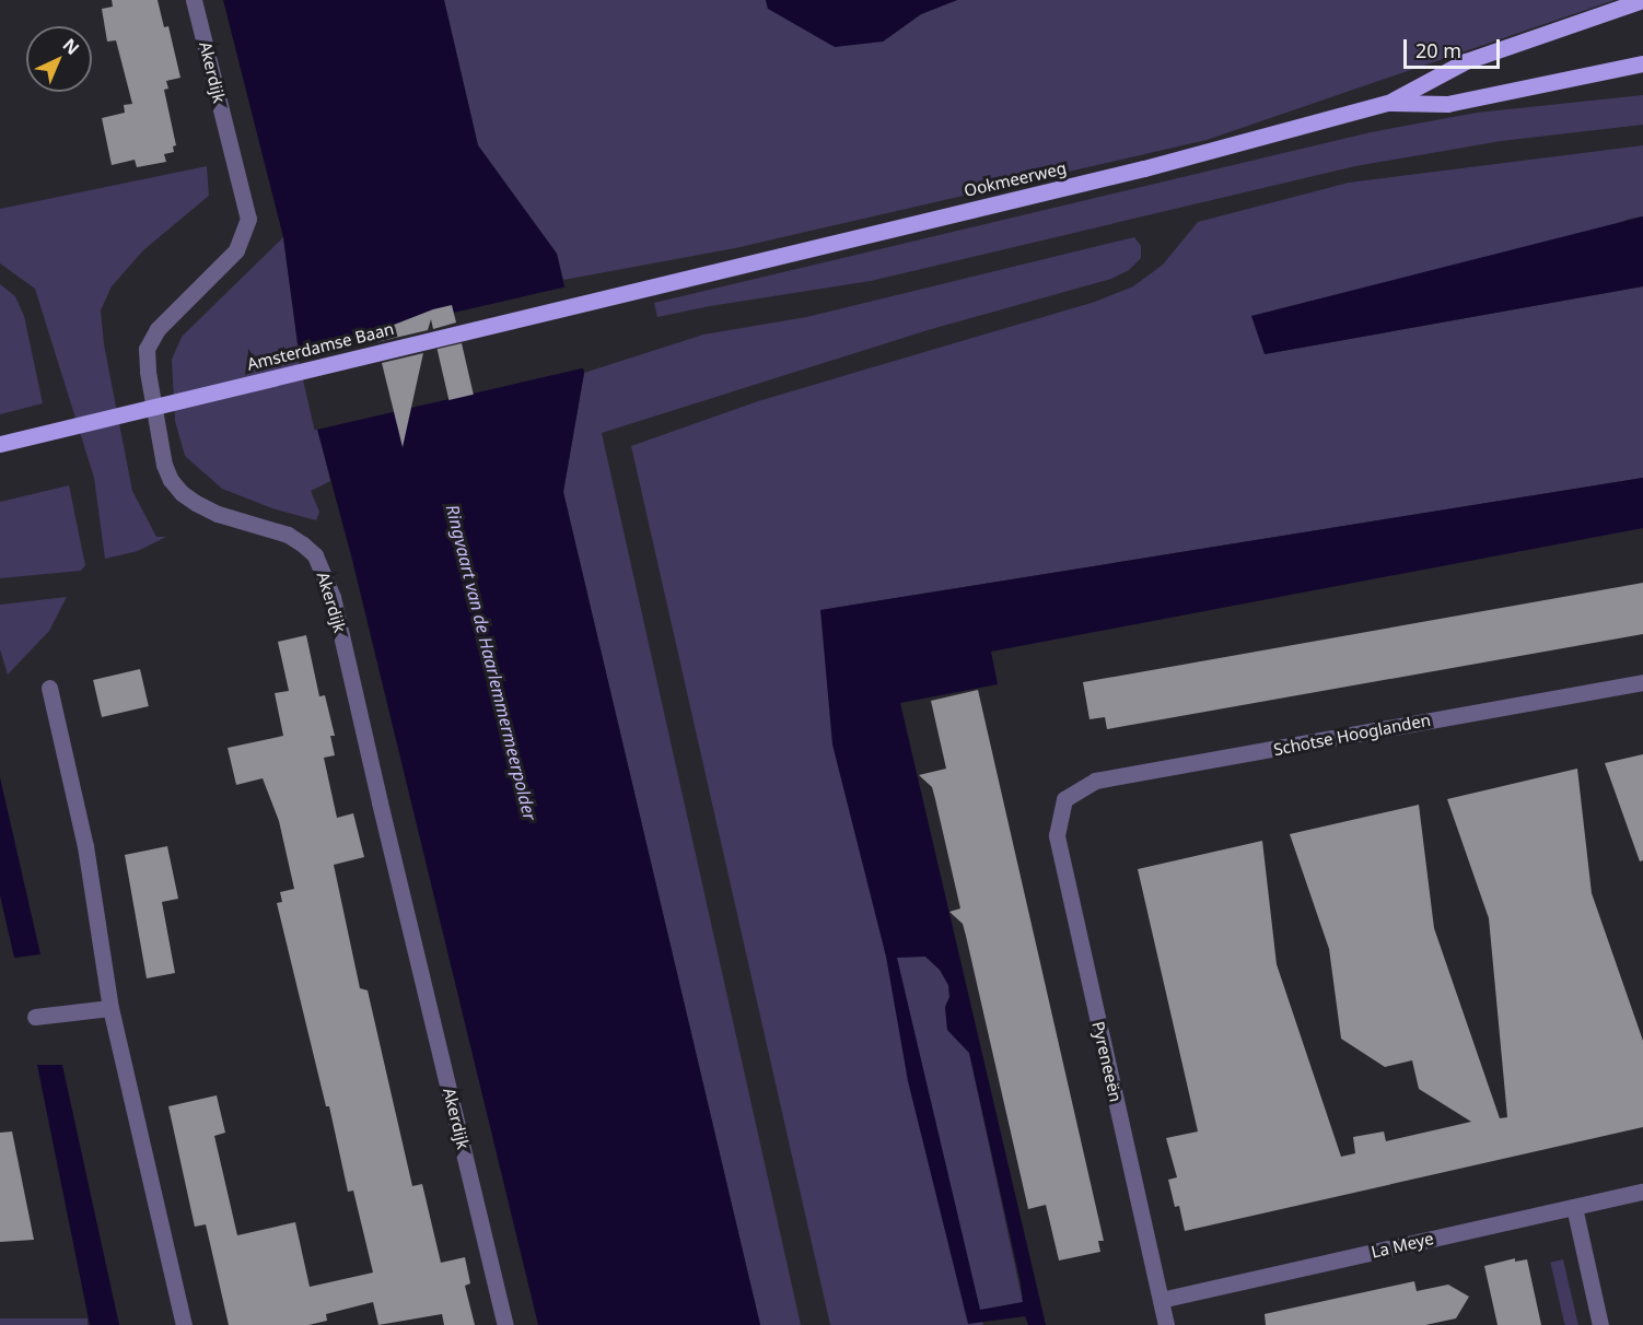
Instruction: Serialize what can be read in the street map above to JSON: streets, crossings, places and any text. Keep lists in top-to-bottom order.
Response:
{
  "streets": {
    "main road": ["Ookmeerweg", "Amsterdamse Baan"],
    "street": [
      "Akerdijk",
      "Schotse Hooglanden",
      "Pyreneeën",
      "La Meye"
    ]
  },
  "crossings": [
    ["Ookmeerweg", "Amsterdamse Baan"],
    ["Schotse Hooglanden", "Pyreneeën"],
    ["Pyreneeën", "La Meye"]
  ],
  "water": ["Ringvaart van de Haarlemmermeerpolder"],
  "scale_bar": "20 m",
  "north": "top right"
}
